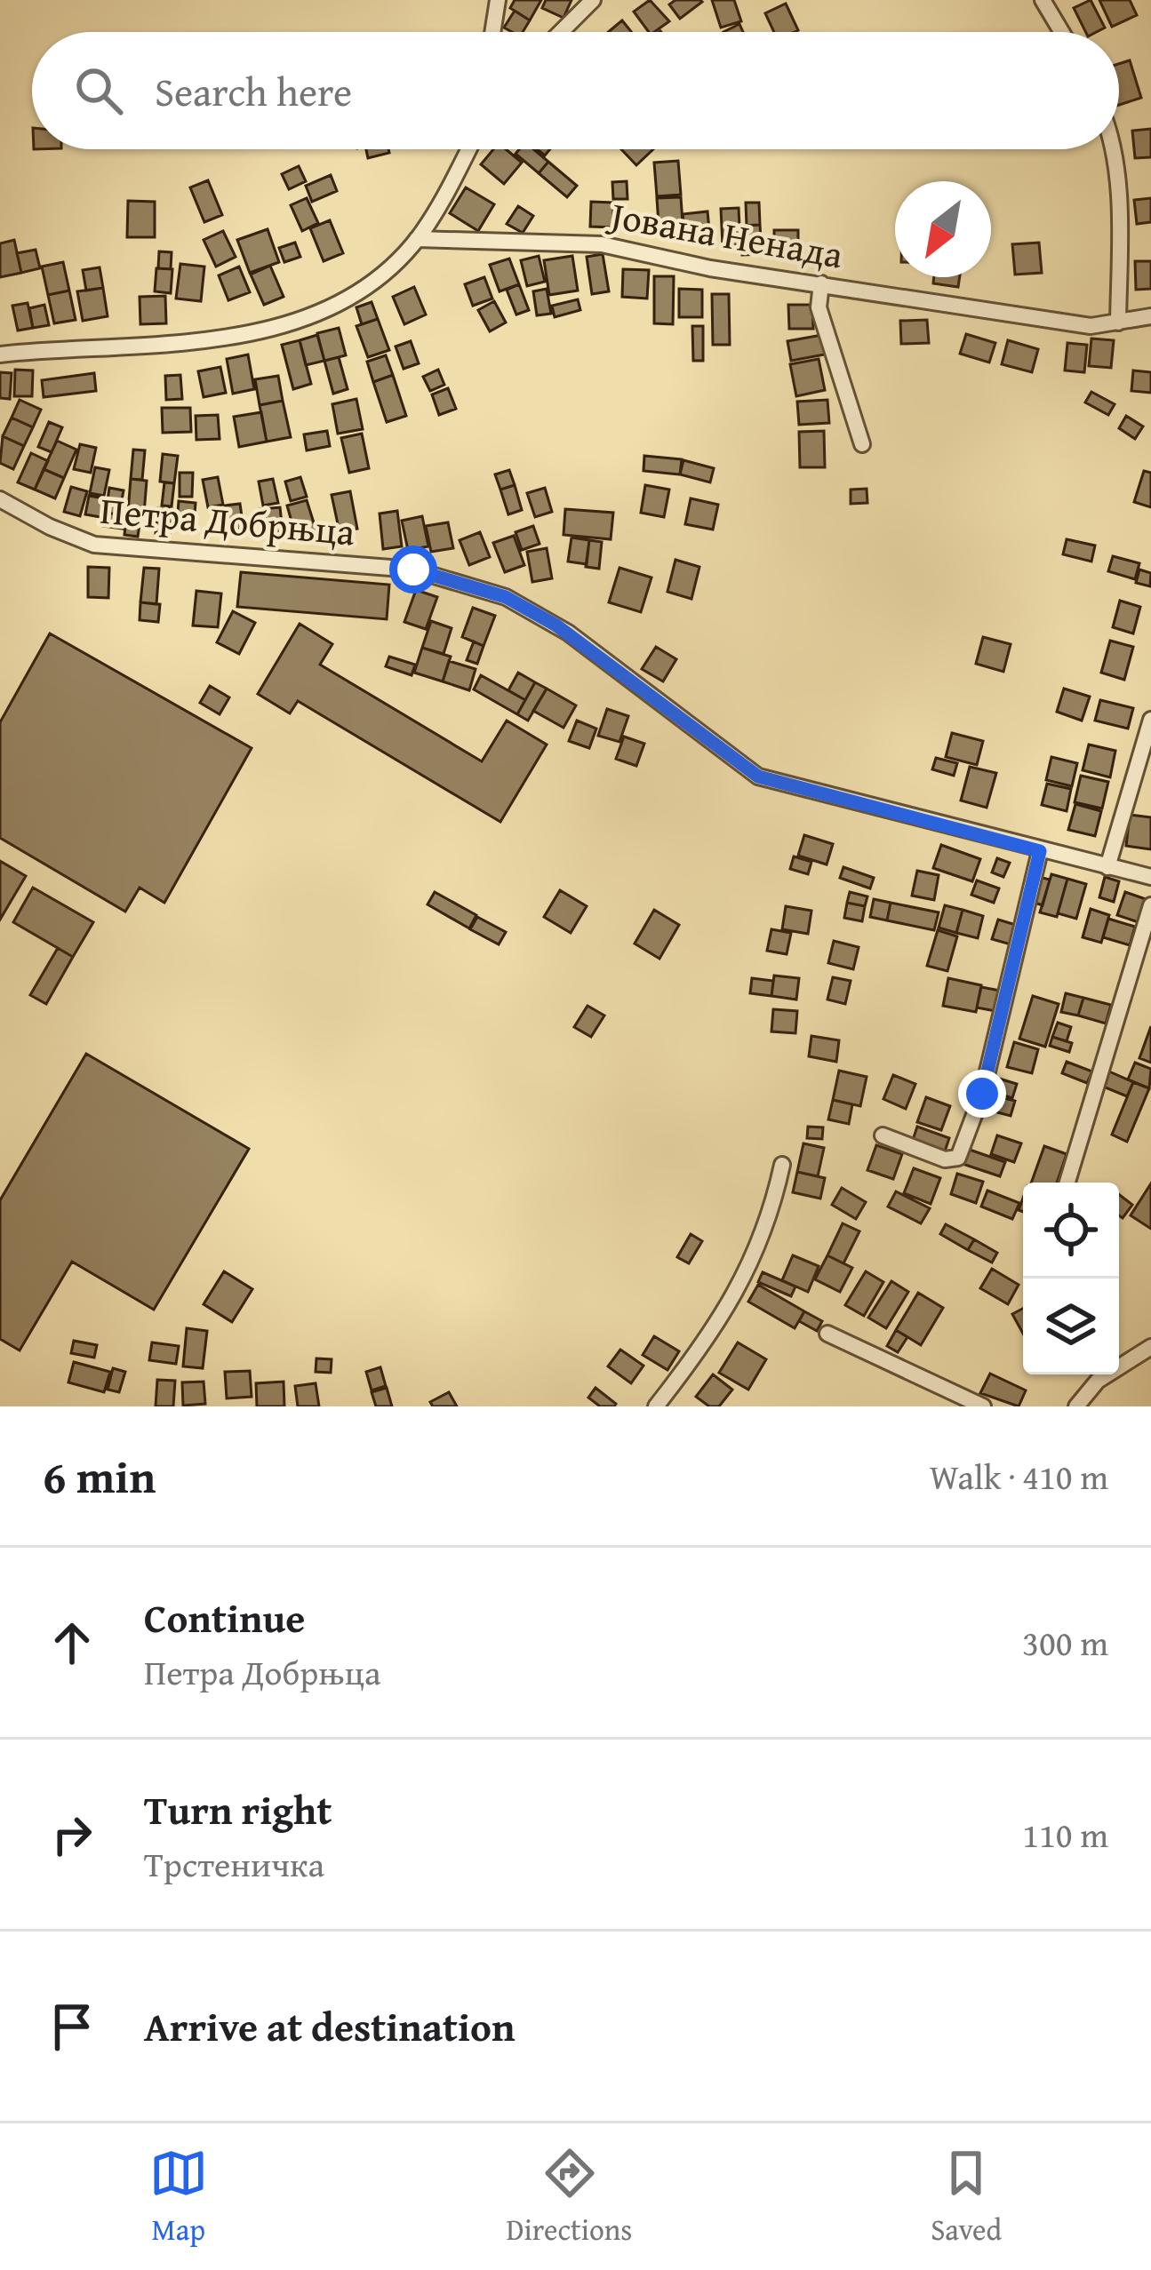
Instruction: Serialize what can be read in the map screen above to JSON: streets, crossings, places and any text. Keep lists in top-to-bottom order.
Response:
{
  "streets": {
    "street": ["Јована Ненада", "Петра Добрњца"]
  },
  "north": "bottom left",
  "page": {
    "search": "Search here",
    "heading": ["6 min", "Walk · 410 m"],
    "list": [
      ["Continue", "Петра Добрњца", "300 m"],
      ["Turn right", "Трстеничка", "110 m"],
      "Arrive at destination"
    ],
    "nav": ["Map", "Directions", "Saved"]
  }
}
